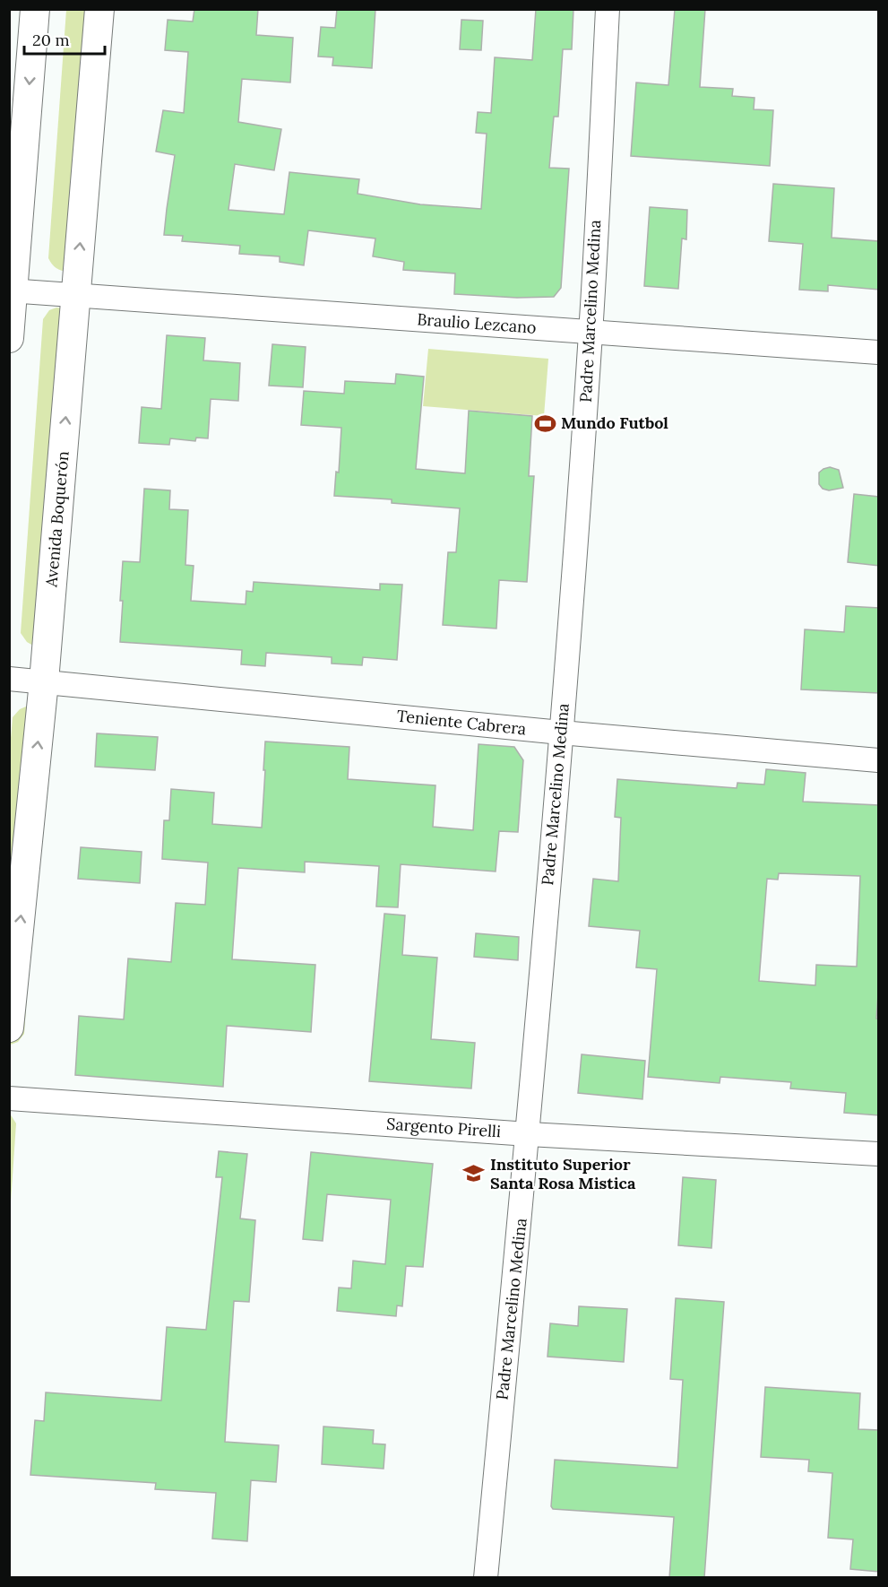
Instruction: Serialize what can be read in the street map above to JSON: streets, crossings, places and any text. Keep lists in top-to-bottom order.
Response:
{
  "streets": {
    "street": [
      "Padre Marcelino Medina",
      "Braulio Lezcano",
      "Avenida Boquerón",
      "Teniente Cabrera",
      "Sargento Pirelli"
    ]
  },
  "crossings": [
    ["Padre Marcelino Medina", "Braulio Lezcano"],
    ["Padre Marcelino Medina", "Teniente Cabrera"],
    ["Padre Marcelino Medina", "Sargento Pirelli"],
    ["Braulio Lezcano", "Avenida Boquerón"],
    ["Avenida Boquerón", "Teniente Cabrera"]
  ],
  "places": {
    "sports": ["Mundo Futbol"],
    "school or university": ["Instituto Superior Santa Rosa Mistica"]
  },
  "scale_bar": "20 m"
}
